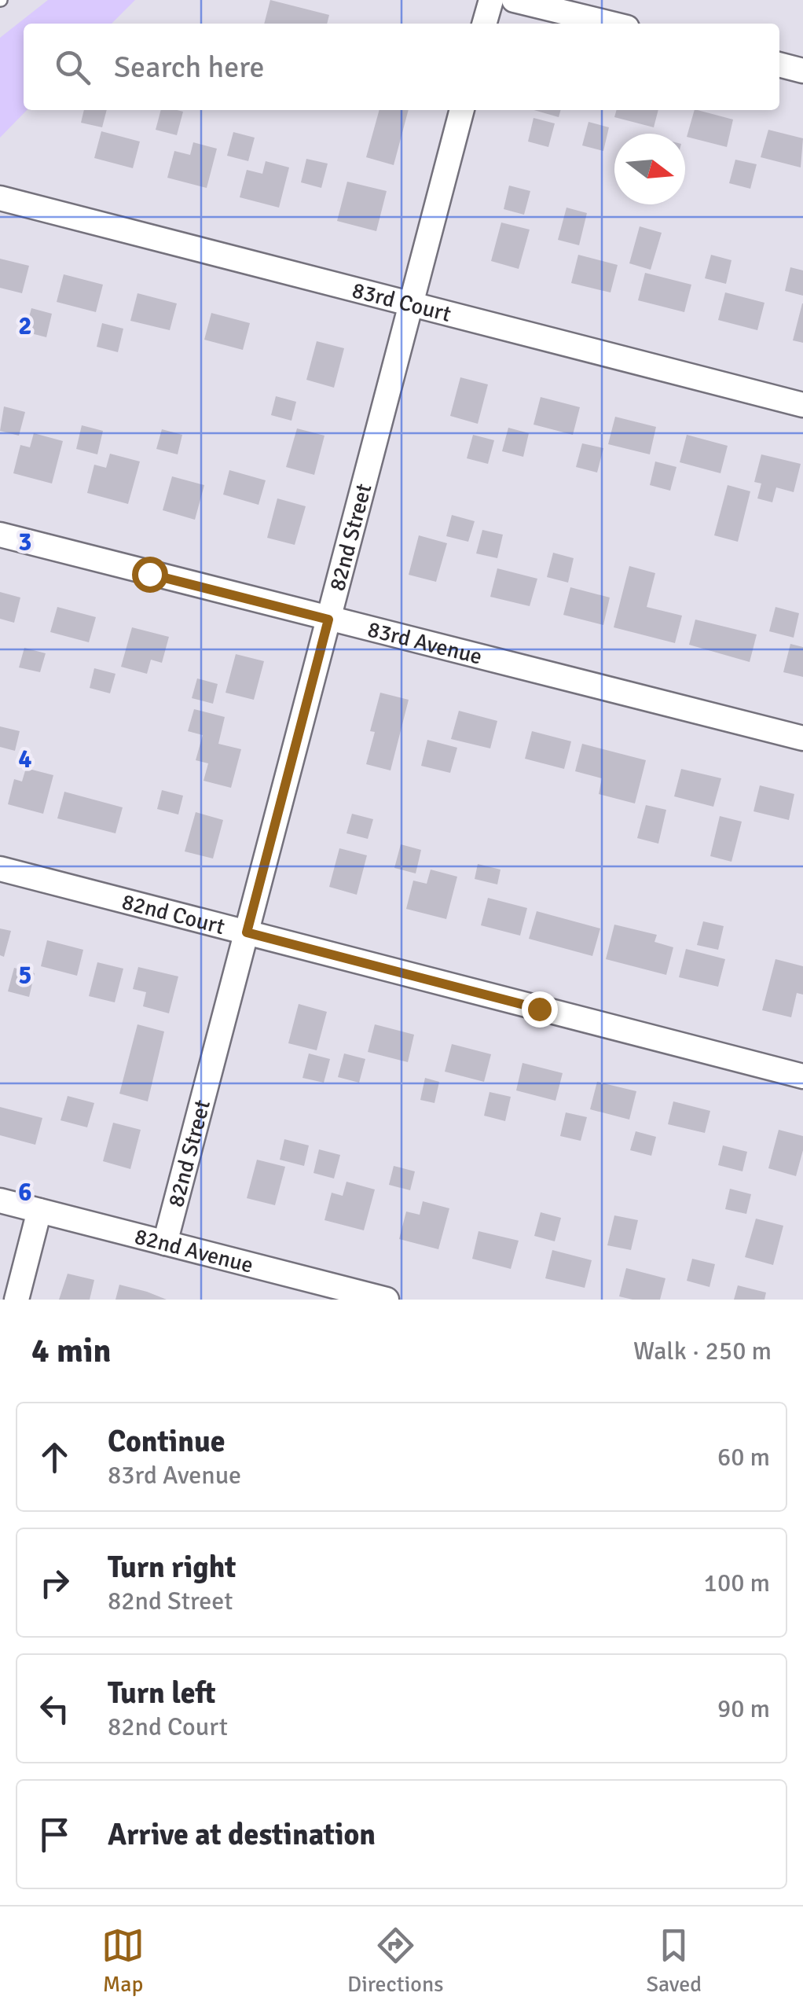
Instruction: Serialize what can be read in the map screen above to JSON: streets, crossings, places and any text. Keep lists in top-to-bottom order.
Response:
{
  "streets": {
    "street": [
      "83rd Court",
      "82nd Street",
      "83rd Avenue",
      "82nd Court",
      "82nd Avenue"
    ]
  },
  "crossings": [
    ["83rd Court", "82nd Street"],
    ["82nd Street", "83rd Avenue"],
    ["82nd Street", "82nd Court"],
    ["82nd Street", "82nd Avenue"]
  ],
  "north": "right",
  "page": {
    "search": "Search here",
    "heading": ["4 min", "Walk · 250 m"],
    "list": [
      ["Continue", "83rd Avenue", "60 m"],
      ["Turn right", "82nd Street", "100 m"],
      ["Turn left", "82nd Court", "90 m"],
      "Arrive at destination"
    ],
    "nav": ["Map", "Directions", "Saved"]
  },
  "grid": {
    "rows": [
      "2",
      "3",
      "4",
      "5",
      "6"
    ]
  }
}
